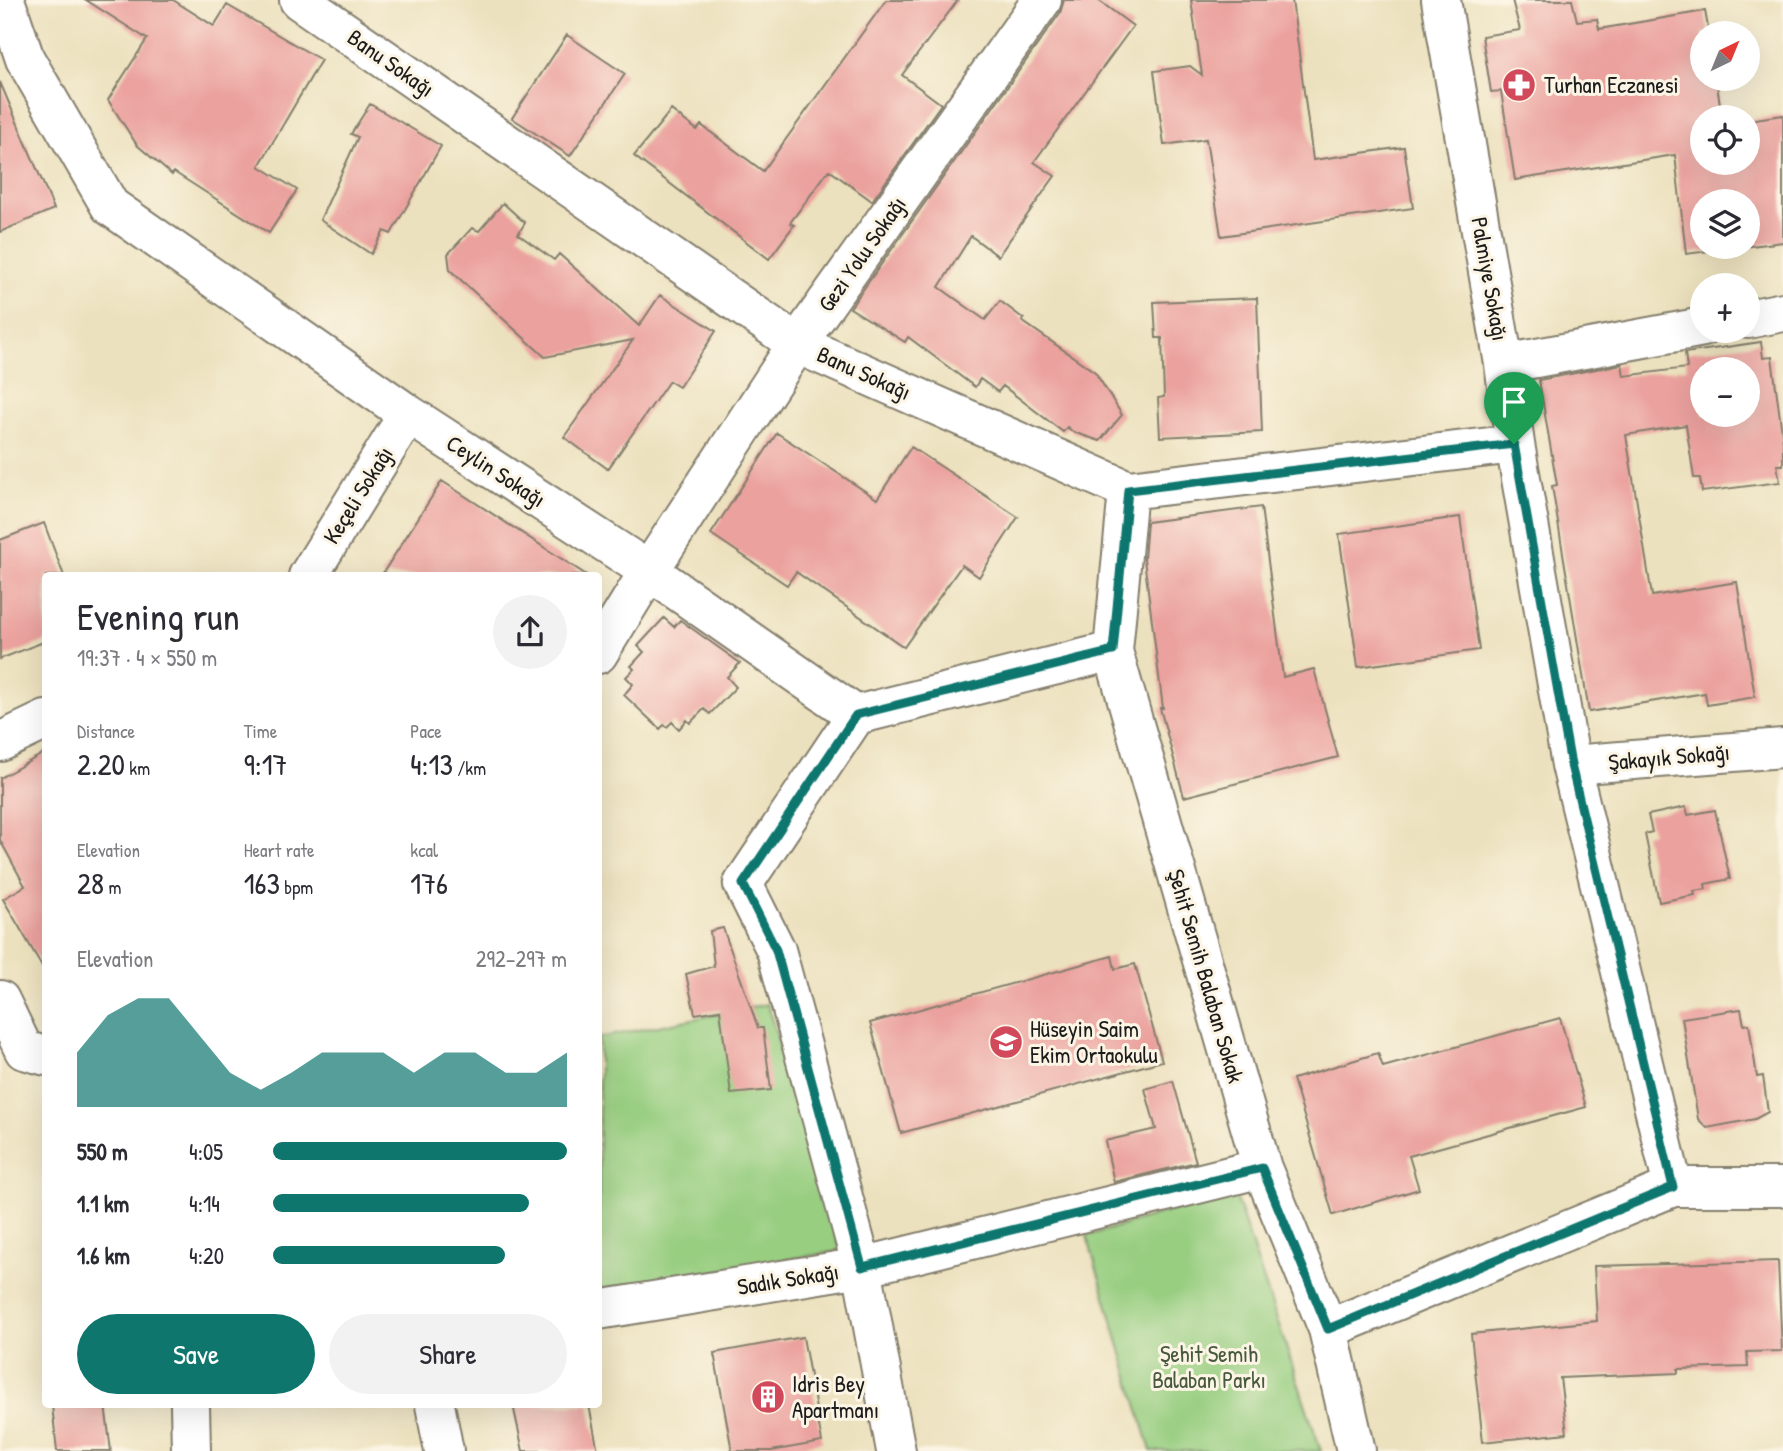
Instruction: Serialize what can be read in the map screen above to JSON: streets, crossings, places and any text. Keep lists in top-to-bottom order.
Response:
{
  "streets": {
    "street": [
      "Banu Sokağı",
      "Gezi Yolu Sokağı",
      "Palmiye Sokağı",
      "Ceylin Sokağı",
      "Keçeli Sokağı",
      "Şakayık Sokağı",
      "Şehit Semih Balaban Sokak",
      "Sadık Sokağı"
    ]
  },
  "crossings": [
    ["Banu Sokağı", "Gezi Yolu Sokağı"],
    ["Banu Sokağı", "Şehit Semih Balaban Sokak"],
    ["Gezi Yolu Sokağı", "Ceylin Sokağı"],
    ["Palmiye Sokağı", "Şakayık Sokağı"],
    ["Ceylin Sokağı", "Keçeli Sokağı"],
    ["Şehit Semih Balaban Sokak", "Sadık Sokağı"]
  ],
  "parks": ["Şehit Semih Balaban Parkı"],
  "places": {
    "pharmacy": ["Turhan Eczanesi"],
    "school or university": ["Hüseyin Saim Ekim Ortaokulu"],
    "building": ["Idris Bey Apartmanı"]
  },
  "north": "top right",
  "page": {
    "map_buttons": ["+", "−"],
    "heading": ["Evening run", "19:37 · 4 × 550 m"],
    "stats": [
      ["Distance", "2.20 km"],
      ["Time", "9:17"],
      ["Pace", "4:13 /km"],
      ["Elevation", "28 m"],
      ["Heart rate", "163 bpm"],
      ["kcal", "176"]
    ],
    "chart": ["Elevation", "292–297 m"],
    "list": [
      {
        "name": "550 m",
        "note": "4:05"
      },
      {
        "name": "1.1 km",
        "note": "4:14"
      },
      {
        "name": "1.6 km",
        "note": "4:20"
      }
    ],
    "buttons": ["Save", "Share"]
  }
}
